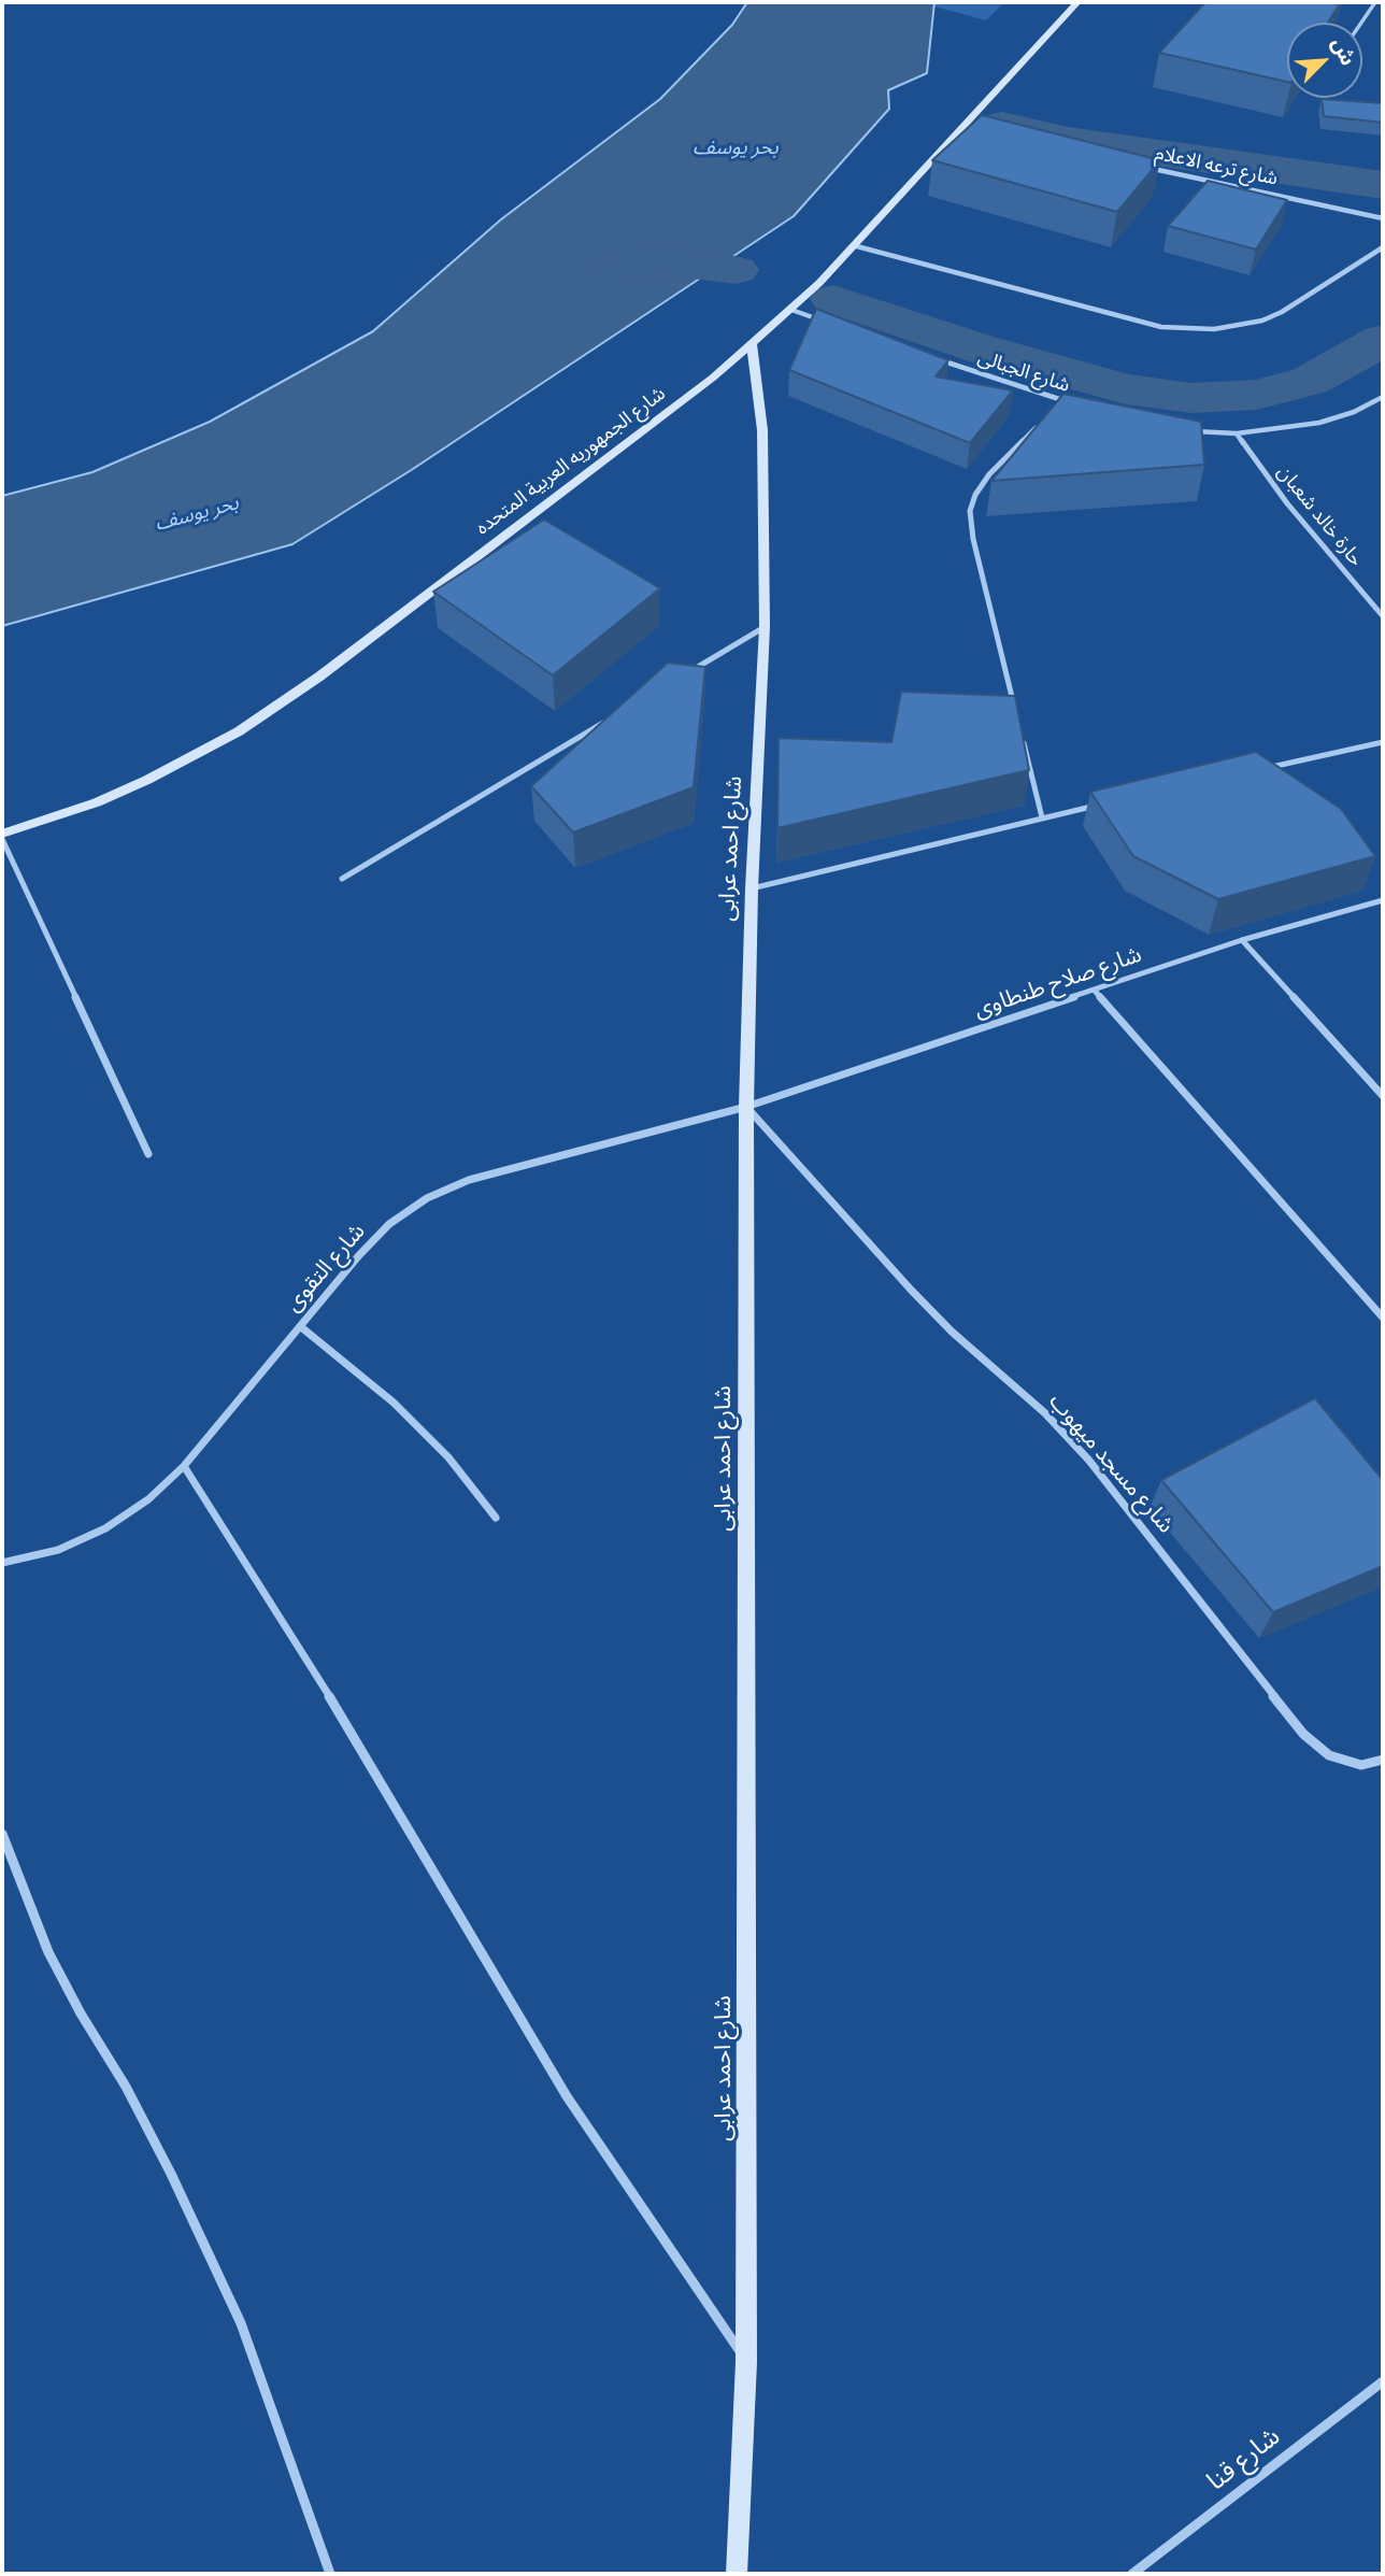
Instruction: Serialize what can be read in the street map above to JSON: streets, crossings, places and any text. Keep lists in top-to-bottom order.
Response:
{
  "streets": {
    "street": [
      "شارع ترعه الاعلام",
      "شارع الجبالى",
      "شارع الجمهوريه العربية المتحده",
      "حارة خالد شعبان",
      "شارع احمد عرابى",
      "شارع صلاح طنطاوى",
      "شارع التقوى",
      "شارع مسجد ميهوب",
      "شارع قنا"
    ]
  },
  "crossings": [
    ["شارع الجمهوريه العربية المتحده", "شارع احمد عرابى"],
    ["شارع احمد عرابى", "شارع صلاح طنطاوى"],
    ["شارع احمد عرابى", "شارع التقوى"],
    ["شارع احمد عرابى", "شارع مسجد ميهوب"],
    ["شارع صلاح طنطاوى", "شارع التقوى"],
    ["شارع صلاح طنطاوى", "شارع مسجد ميهوب"],
    ["شارع التقوى", "شارع مسجد ميهوب"]
  ],
  "water": ["بحر يوسف"],
  "north": "top right"
}
